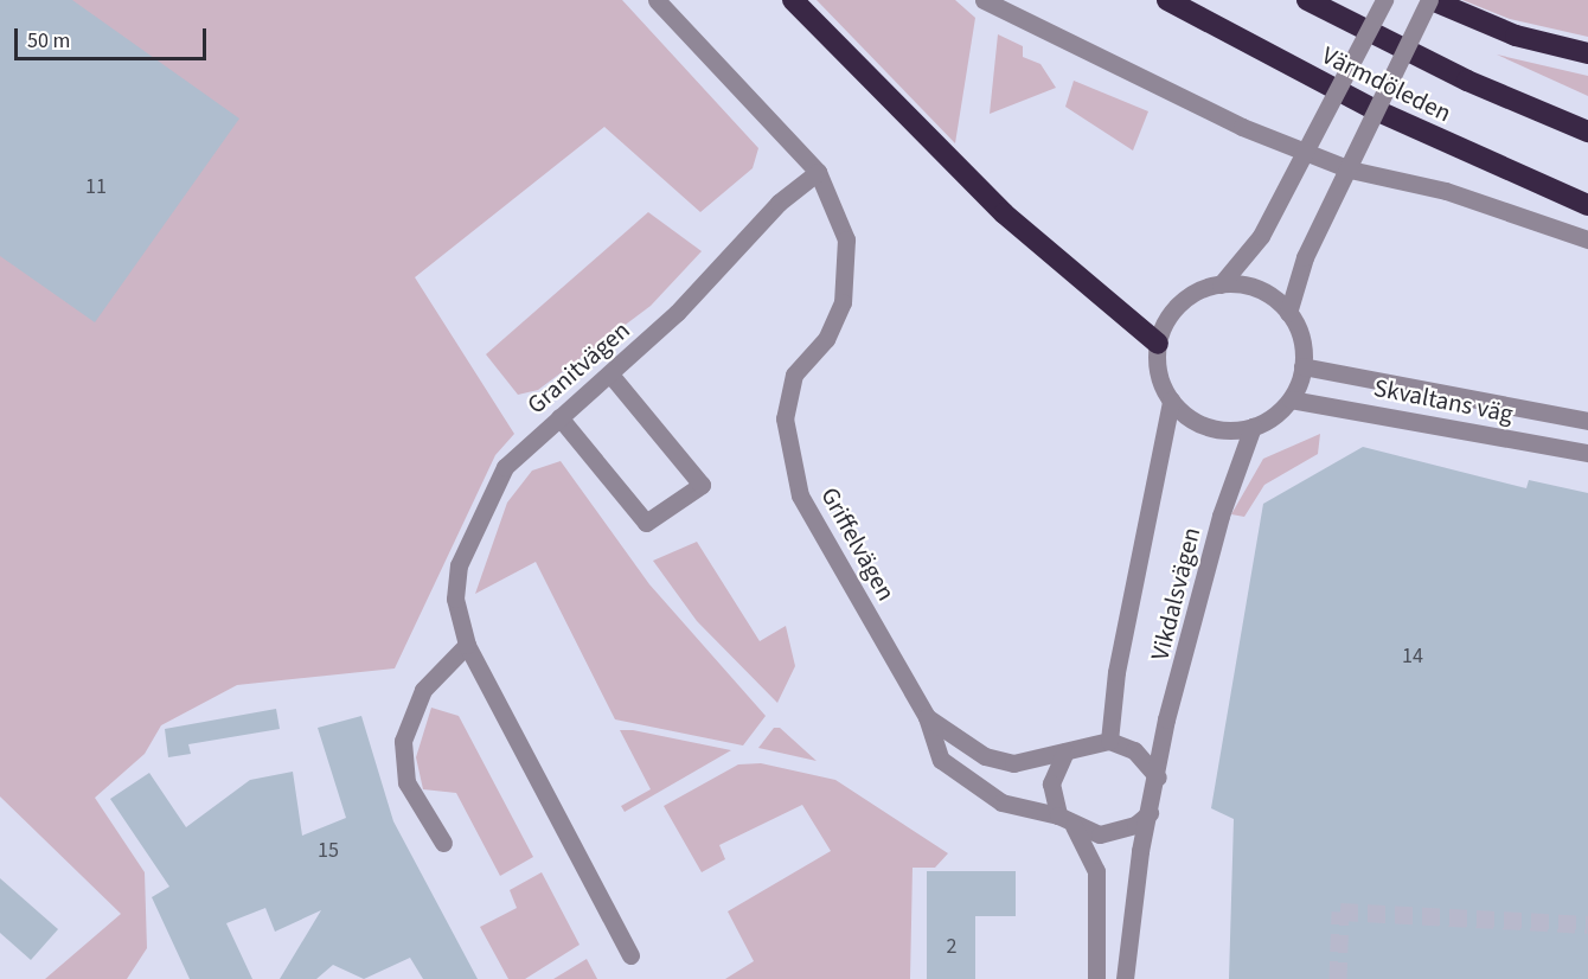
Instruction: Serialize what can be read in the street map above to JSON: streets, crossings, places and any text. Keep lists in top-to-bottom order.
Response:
{
  "streets": {
    "highway": ["Värmdöleden"],
    "street": [
      "Granitvägen",
      "Skvaltans väg",
      "Griffelvägen",
      "Vikdalsvägen"
    ]
  },
  "crossings": [
    ["Granitvägen", "Griffelvägen"],
    ["Skvaltans väg", "Vikdalsvägen"],
    ["Griffelvägen", "Vikdalsvägen"]
  ],
  "house_numbers": [
    "11",
    "14",
    "15",
    "2"
  ],
  "scale_bar": "50 m"
}
